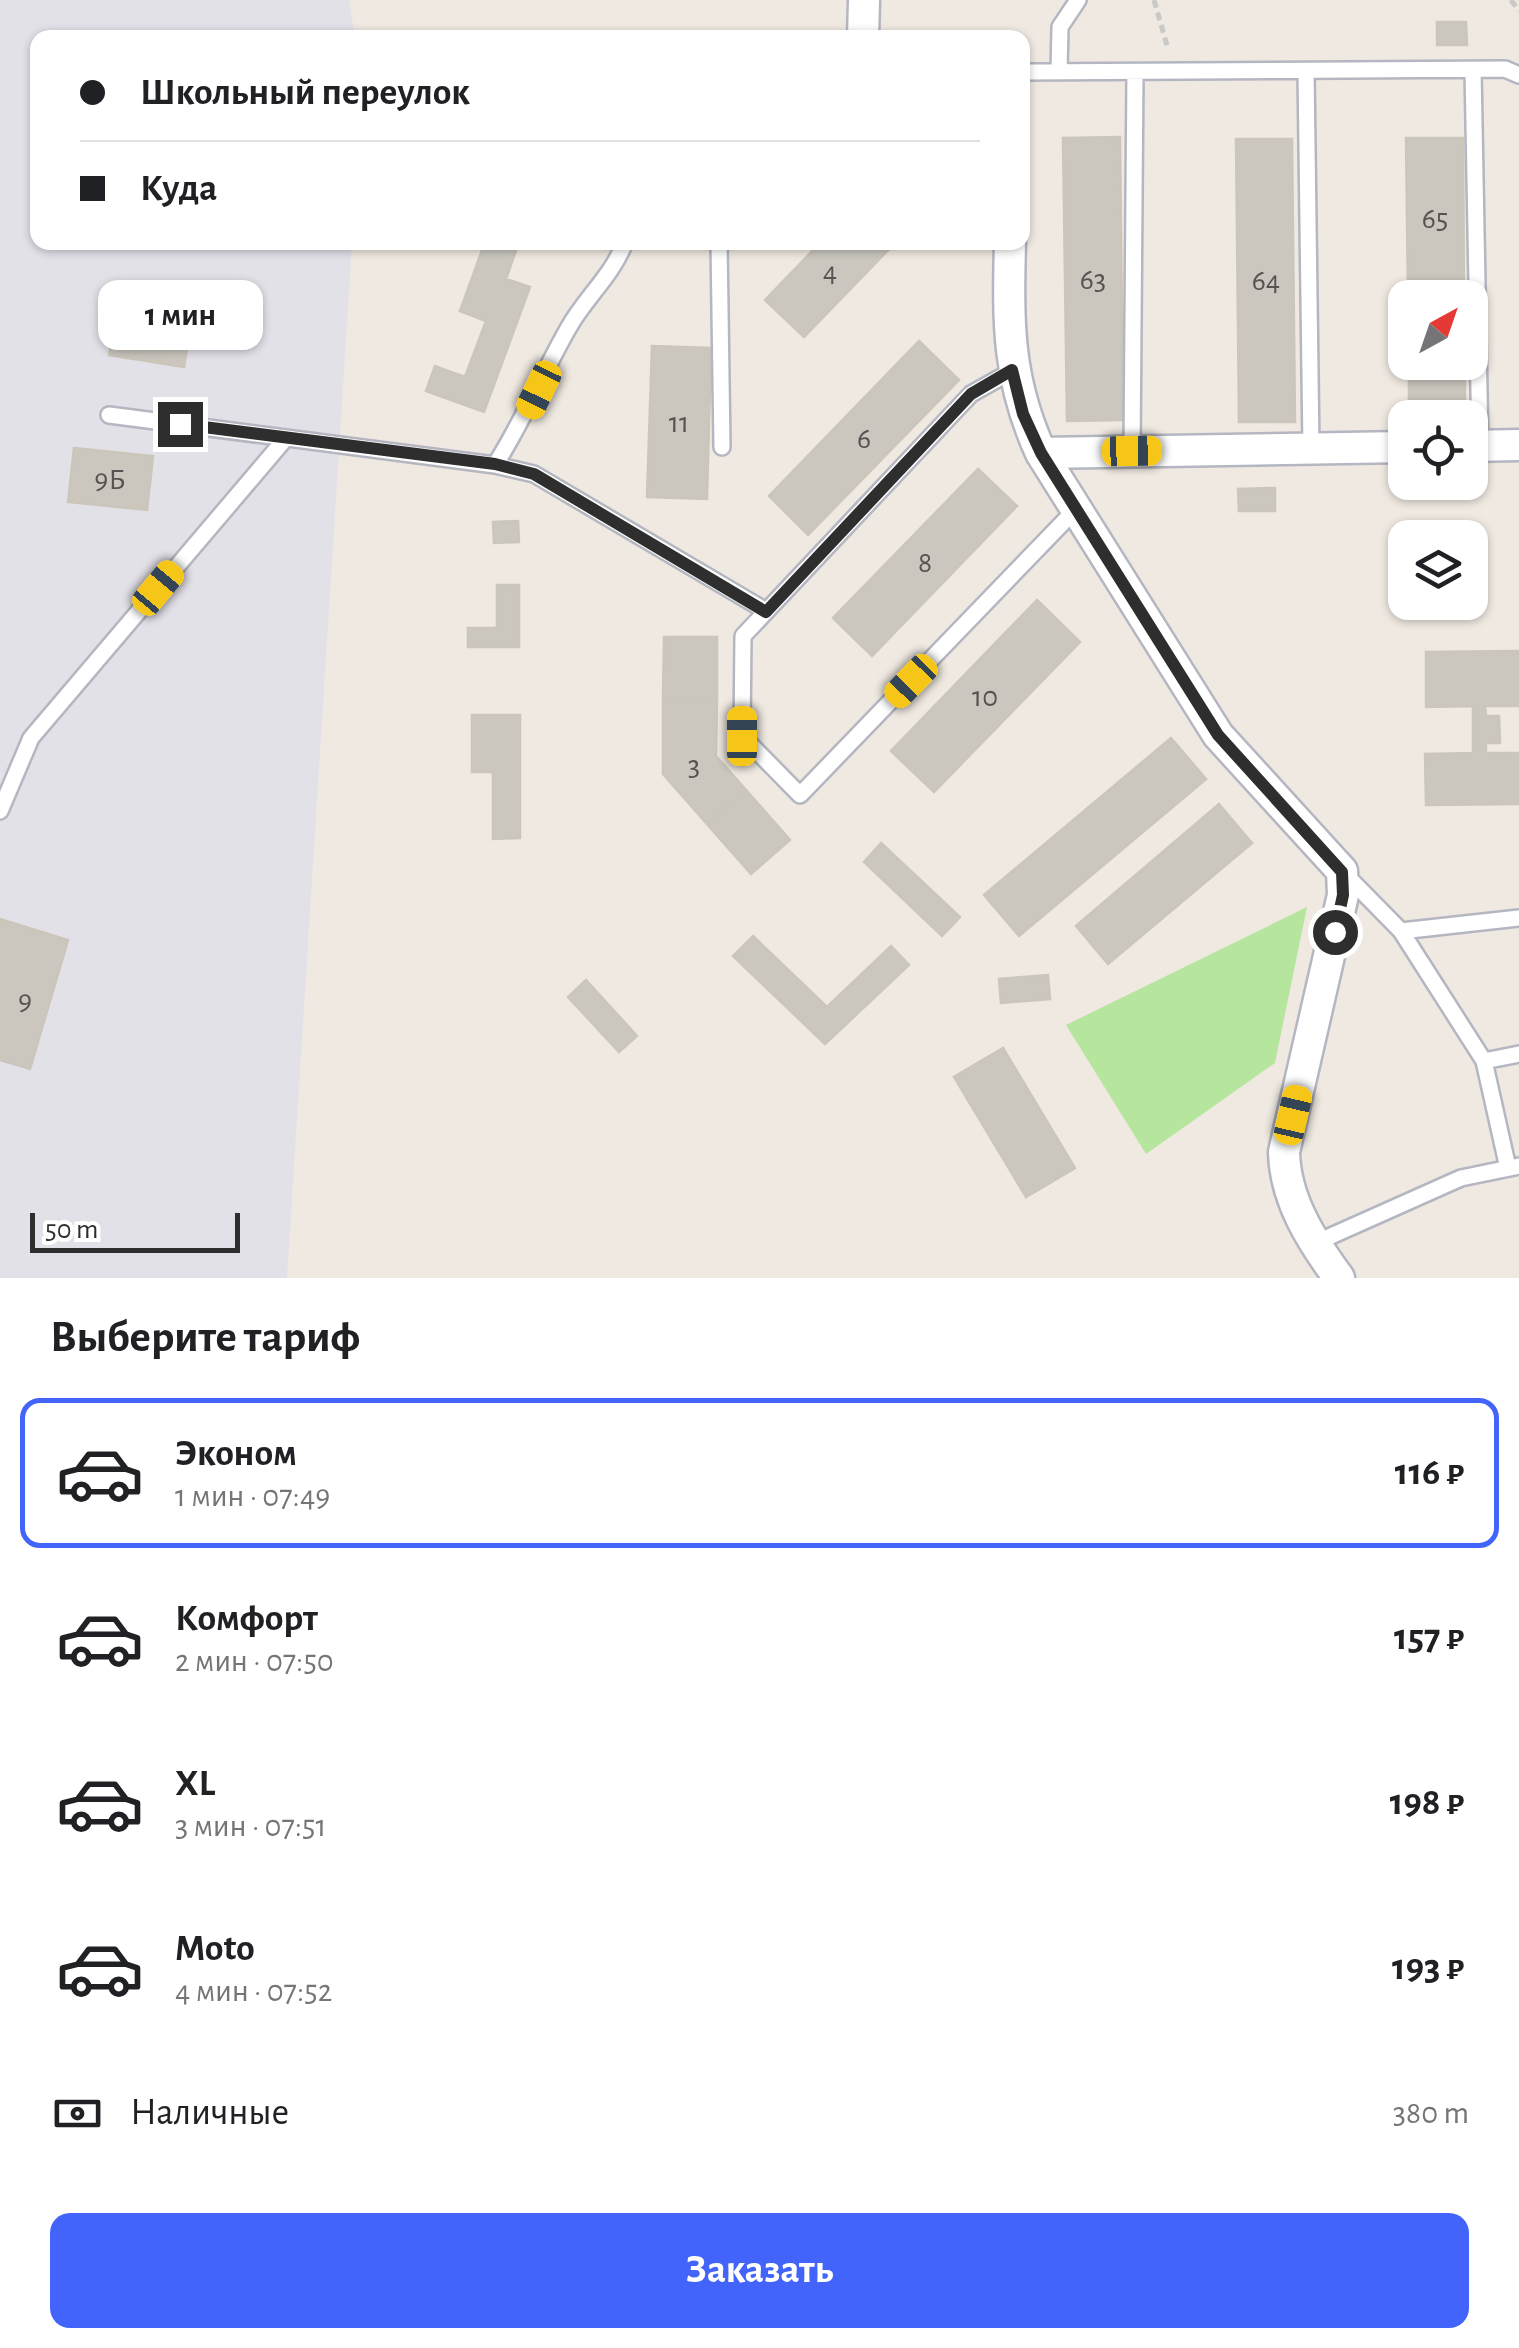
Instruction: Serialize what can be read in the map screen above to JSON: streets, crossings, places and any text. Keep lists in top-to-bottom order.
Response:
{
  "house_numbers": [
    "65",
    "4",
    "63",
    "64",
    "11",
    "6",
    "9Б",
    "8",
    "10",
    "3",
    "9"
  ],
  "scale_bar": "50 m",
  "north": "top right",
  "page": {
    "banner": ["Школьный переулок", "Куда"],
    "bubble": "1 мин",
    "scale": "50 m",
    "heading": "Выберите тариф",
    "list": [
      {
        "name": "Эконом",
        "note": "1 мин · 07:49",
        "value": "116 ₽"
      },
      {
        "name": "Комфорт",
        "note": "2 мин · 07:50",
        "value": "157 ₽"
      },
      {
        "name": "XL",
        "note": "3 мин · 07:51",
        "value": "198 ₽"
      },
      {
        "name": "Moto",
        "note": "4 мин · 07:52",
        "value": "193 ₽"
      }
    ],
    "pay": ["Наличные", "380 m"],
    "buttons": "Заказать"
  }
}
